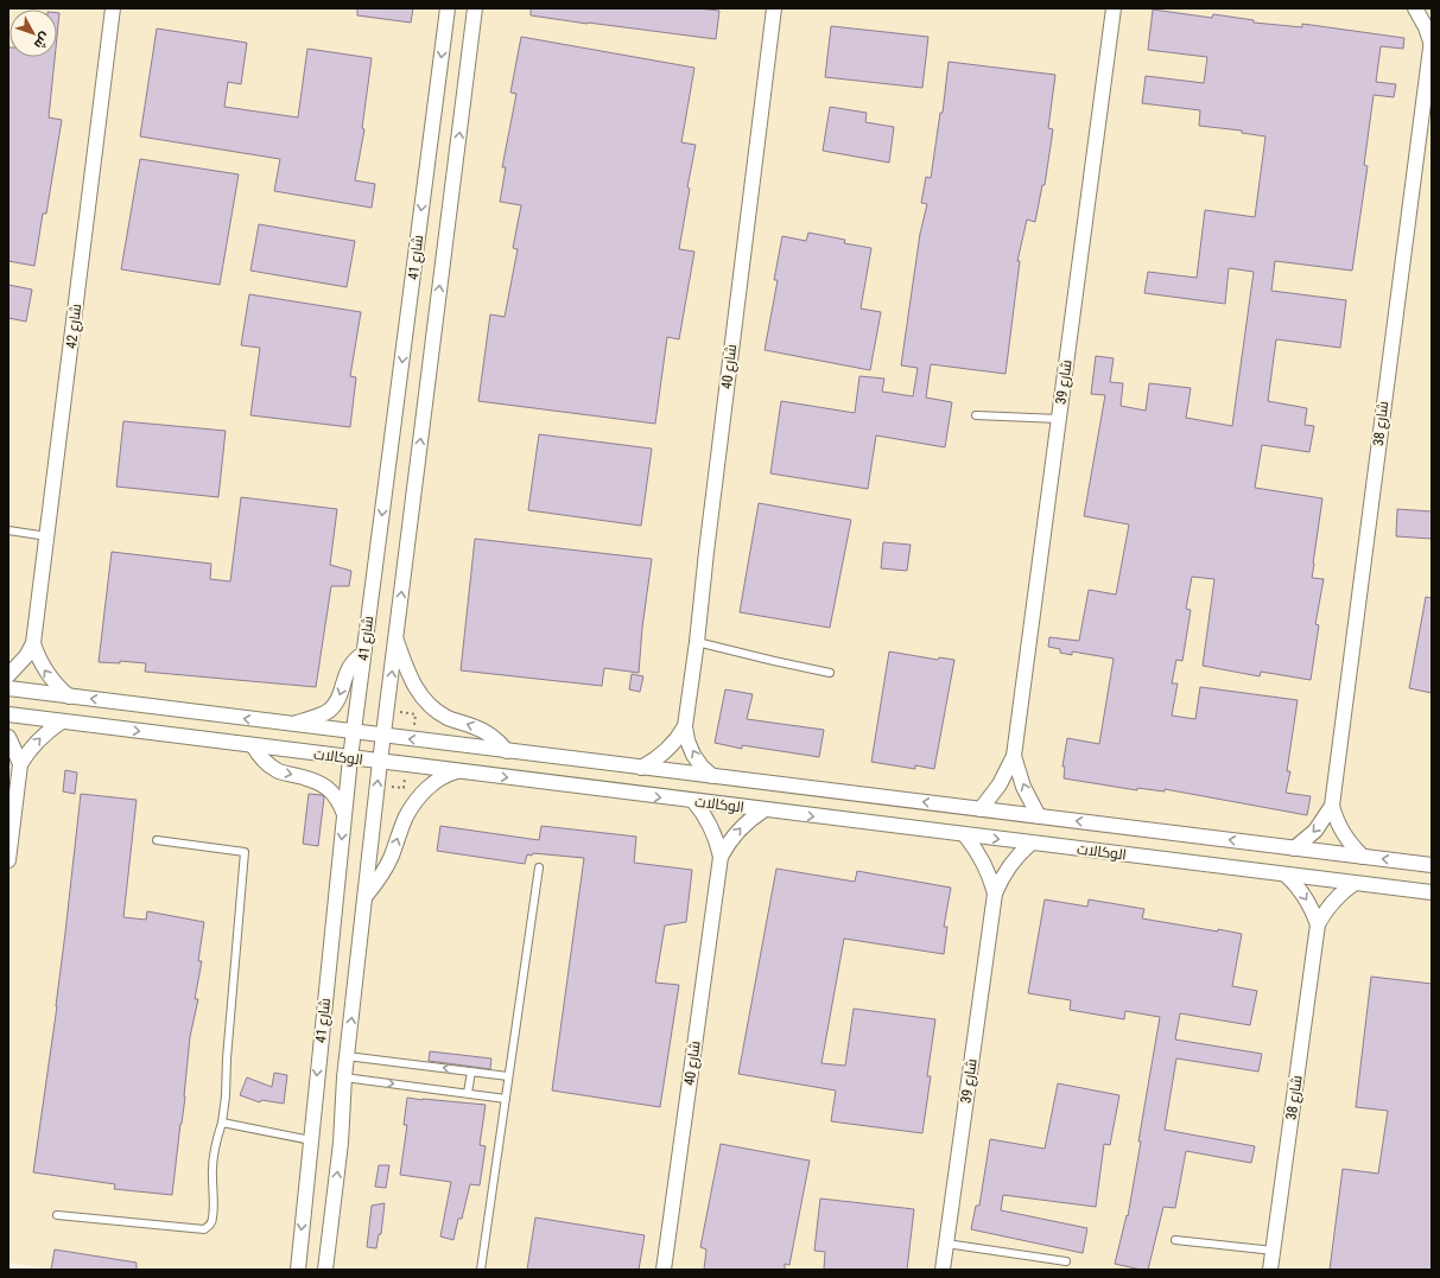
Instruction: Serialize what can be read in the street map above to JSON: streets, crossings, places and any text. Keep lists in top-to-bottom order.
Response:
{
  "streets": {
    "street": [
      "شارع 41",
      "شارع 42",
      "شارع 40",
      "شارع 39",
      "شارع 38",
      "الوكالات"
    ]
  },
  "crossings": [
    ["شارع 41", "الوكالات"],
    ["شارع 42", "الوكالات"],
    ["شارع 40", "الوكالات"],
    ["شارع 39", "الوكالات"],
    ["شارع 38", "الوكالات"]
  ],
  "north": "bottom right"
}
